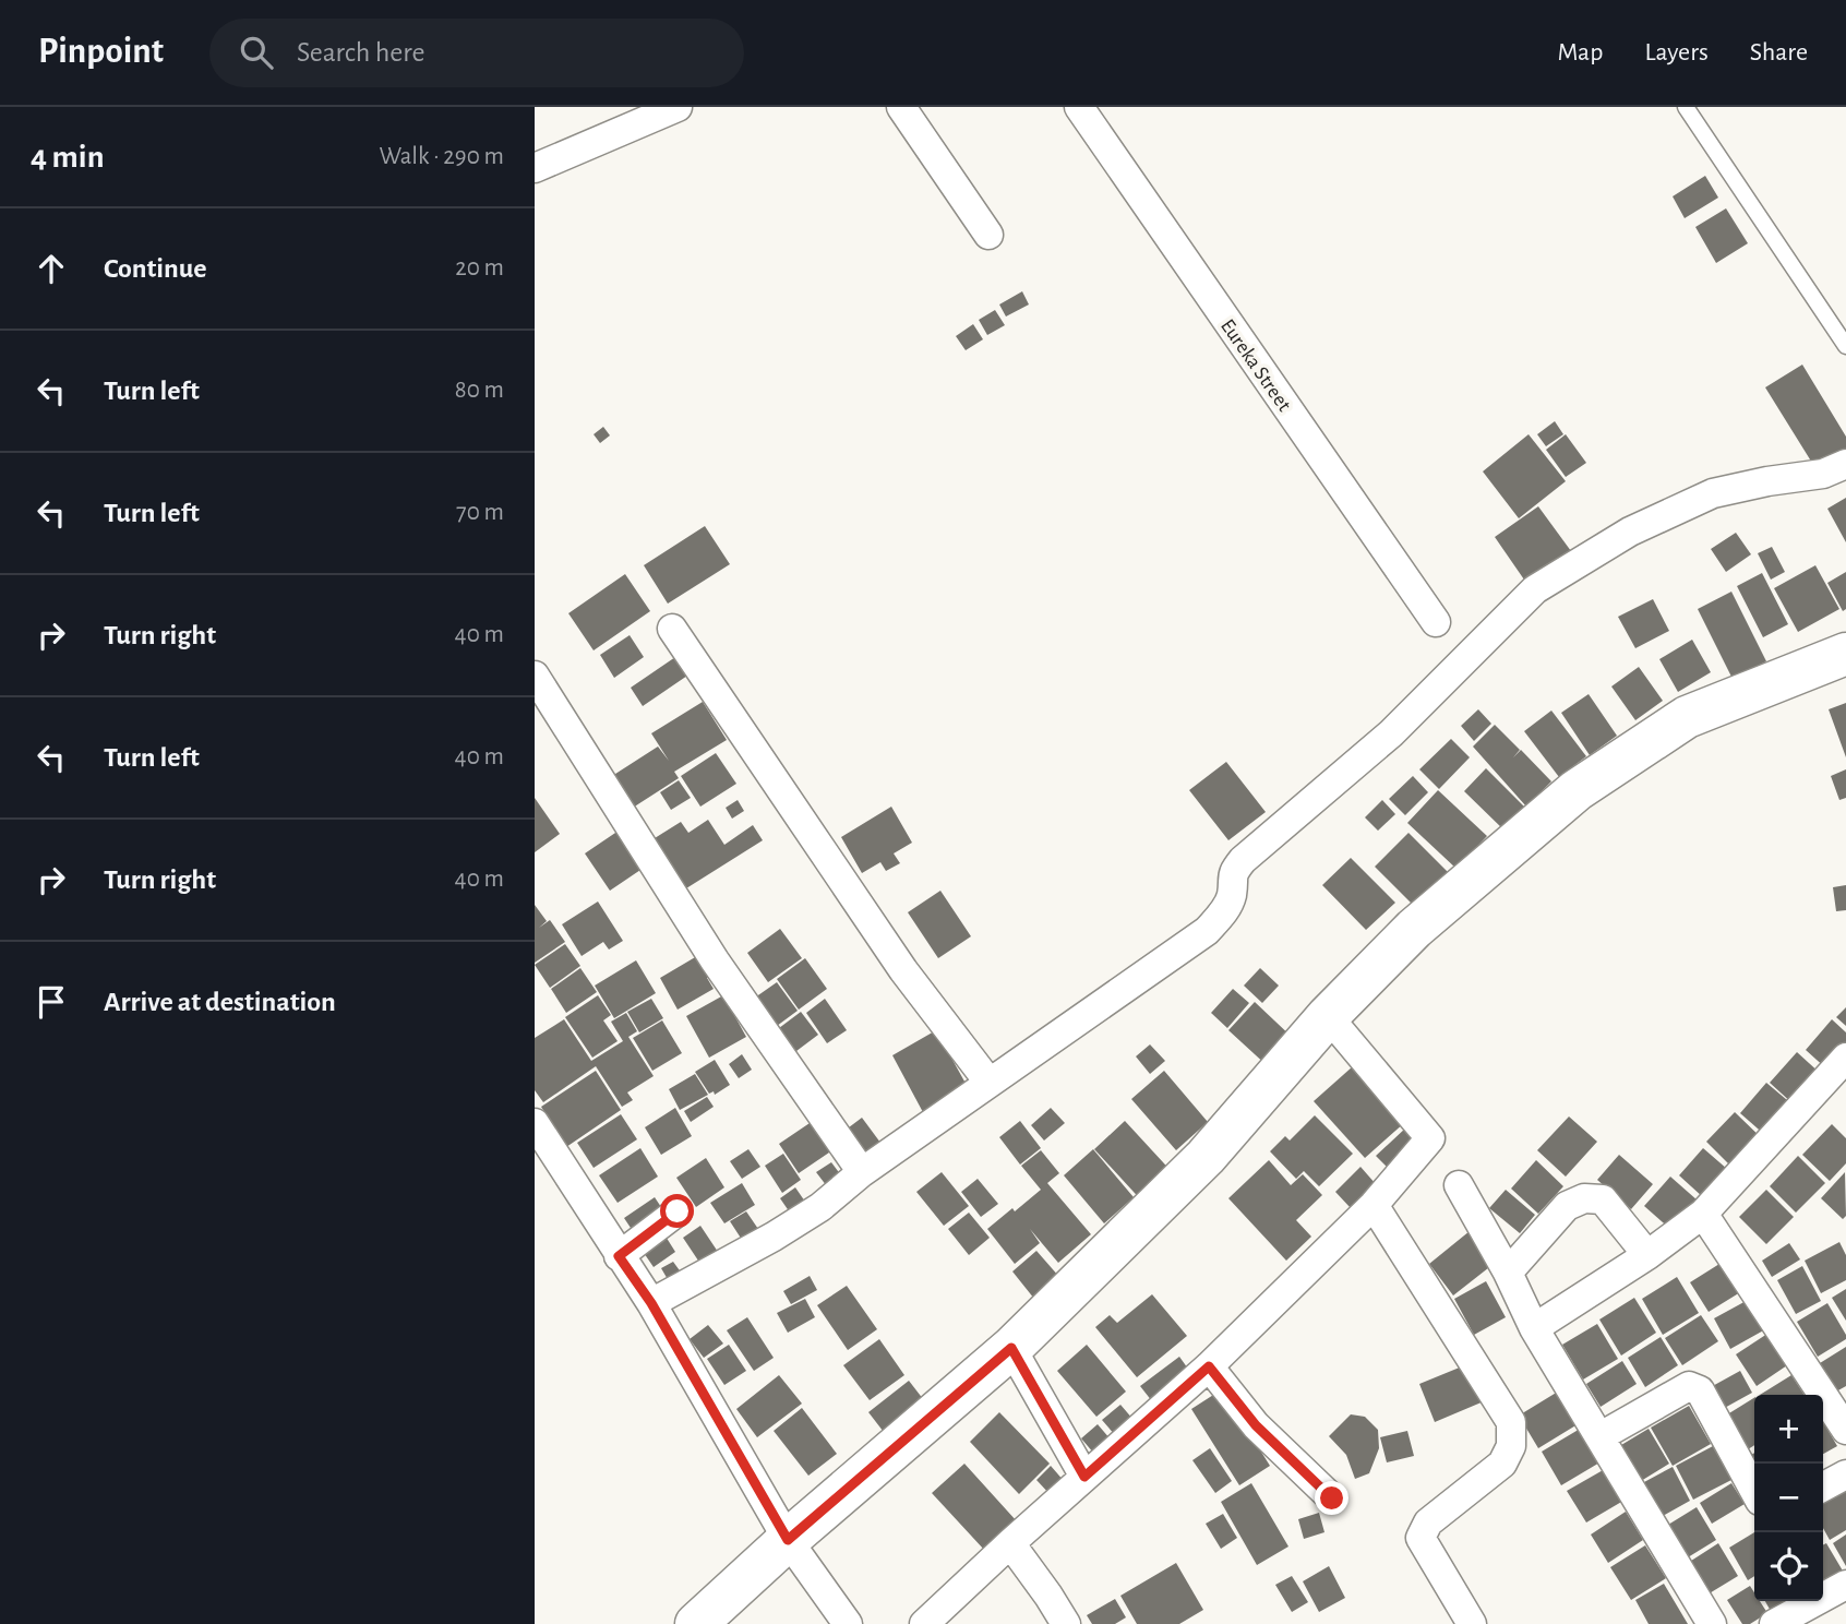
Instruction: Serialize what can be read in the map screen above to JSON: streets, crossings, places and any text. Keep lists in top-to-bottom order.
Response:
{
  "streets": {
    "street": ["Eureka Street"]
  },
  "page": {
    "header": "Pinpoint",
    "search": "Search here",
    "nav": ["Map", "Layers", "Share"],
    "heading": ["4 min", "Walk · 290 m"],
    "list": [
      ["Continue", "20 m"],
      ["Turn left", "80 m"],
      ["Turn left", "70 m"],
      ["Turn right", "40 m"],
      ["Turn left", "40 m"],
      ["Turn right", "40 m"],
      "Arrive at destination"
    ],
    "map_buttons": ["+", "−"]
  }
}
